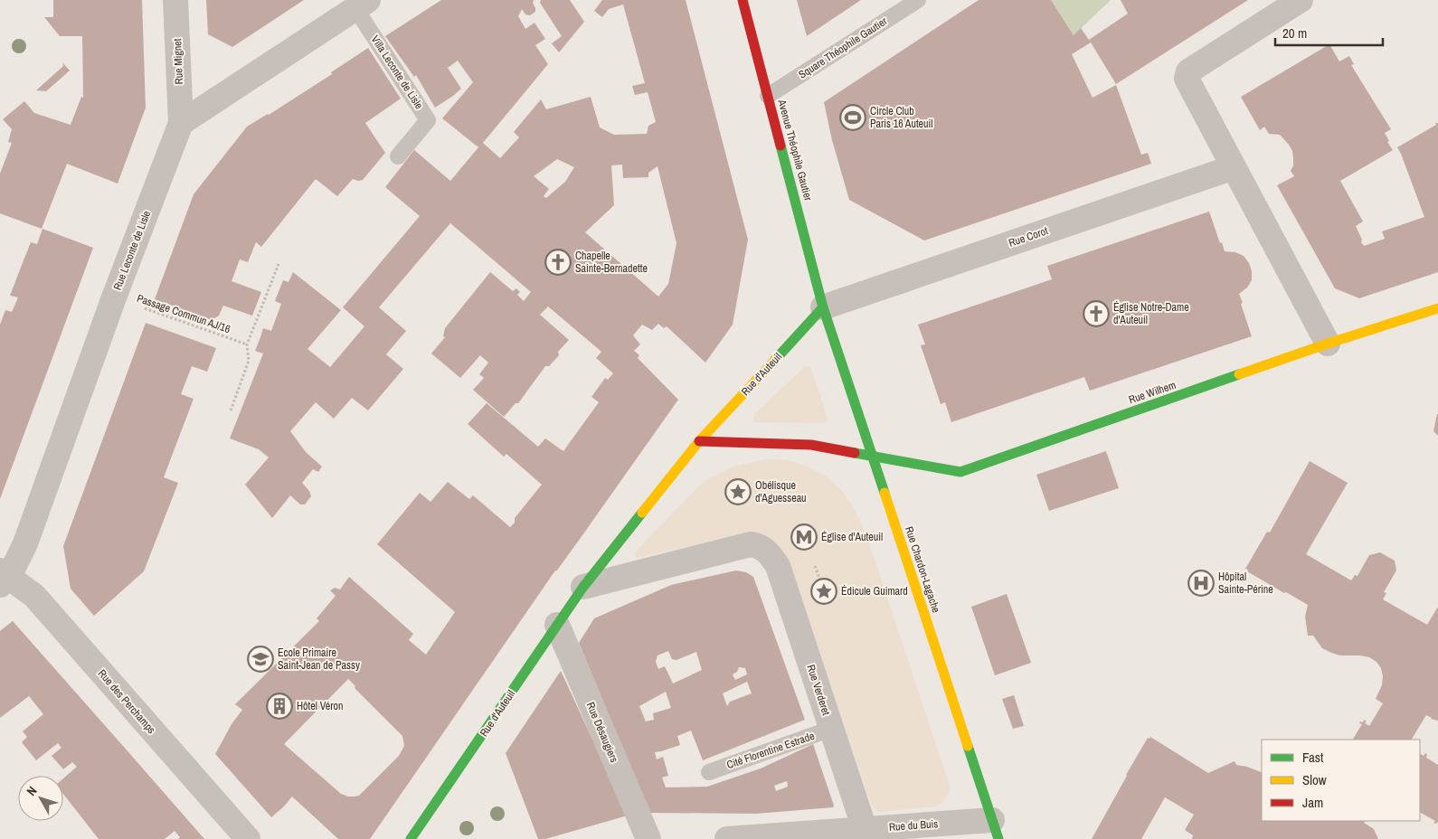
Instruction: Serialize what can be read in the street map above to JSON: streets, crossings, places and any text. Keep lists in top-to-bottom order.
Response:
{
  "streets": {
    "street": [
      "Rue Mignet",
      "Avenue Théophile Gautier",
      "Rue Corot",
      "Rue Leconte de Lisle",
      "Rue d'Auteuil",
      "Rue Wilhem",
      "Rue Chardon-Lagache",
      "Rue Verderet",
      "Rue des Perchamps",
      "Rue Désaugiers",
      "Rue du Buis"
    ],
    "lane": ["Square Théophile Gautier", "Villa Leconte de Lisle", "Cité Florentine Estrade"],
    "path": ["Passage Commun AJ/16"]
  },
  "crossings": [
    ["Square Théophile Gautier", "Avenue Théophile Gautier"],
    ["Rue Mignet", "Rue Leconte de Lisle"],
    ["Avenue Théophile Gautier", "Rue Corot"],
    ["Avenue Théophile Gautier", "Rue d'Auteuil"],
    ["Avenue Théophile Gautier", "Rue Chardon-Lagache"],
    ["Rue Corot", "Rue d'Auteuil"],
    ["Rue Corot", "Rue Chardon-Lagache"],
    ["Rue Leconte de Lisle", "Passage Commun AJ/16"],
    ["Rue Leconte de Lisle", "Rue des Perchamps"],
    ["Rue d'Auteuil", "Rue Chardon-Lagache"],
    ["Rue d'Auteuil", "Rue Verderet"],
    ["Rue d'Auteuil", "Rue Désaugiers"],
    ["Rue Wilhem", "Rue Chardon-Lagache"],
    ["Rue Chardon-Lagache", "Rue du Buis"],
    ["Rue Verderet", "Cité Florentine Estrade"],
    ["Rue Verderet", "Rue du Buis"]
  ],
  "places": {
    "sports": ["Circle Club Paris 16 Auteuil"],
    "church": ["Chapelle Sainte-Bernadette", "Église Notre-Dame d'Auteuil"],
    "place": ["Obélisque d'Aguesseau", "Édicule Guimard"],
    "metro station": ["Église d'Auteuil"],
    "hospital": ["Hôpital Sainte-Périne"],
    "school or university": ["Ecole Primaire Saint-Jean de Passy"],
    "building": ["Hôtel Véron"]
  },
  "legend": ["Fast", "Slow", "Jam"],
  "scale_bar": "20 m",
  "north": "top left"
}
